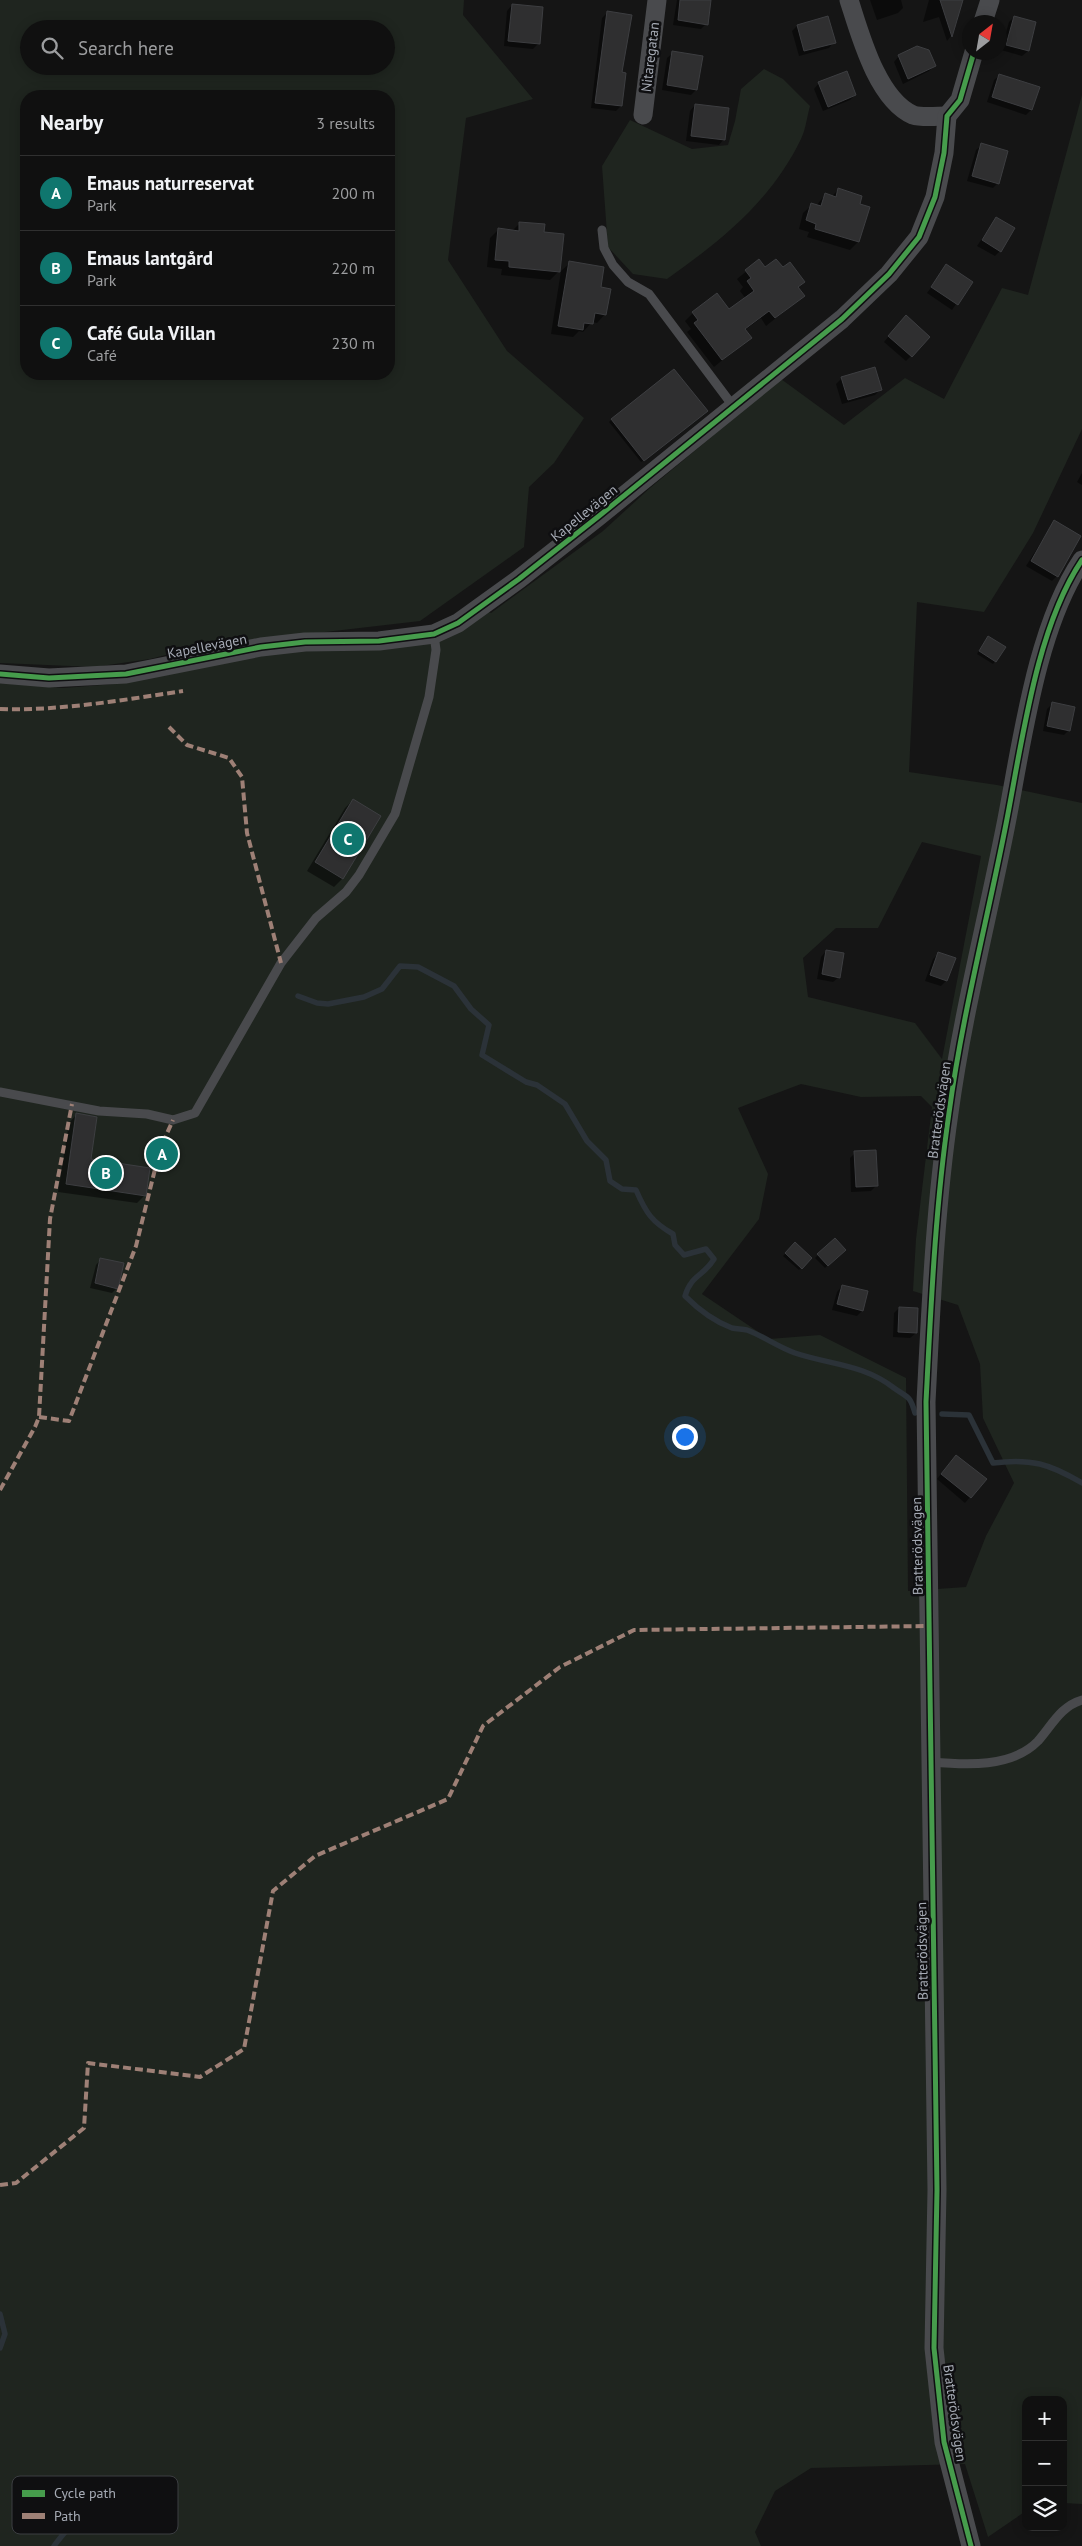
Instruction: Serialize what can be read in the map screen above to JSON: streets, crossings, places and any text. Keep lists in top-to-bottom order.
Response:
{
  "streets": {
    "street": ["Nitaregatan", "Kapellevägen", "Bratterödsvägen"]
  },
  "legend": ["Cycle path", "Path"],
  "north": "top right",
  "page": {
    "search": "Search here",
    "heading": ["Nearby", "3 results"],
    "list": [
      {
        "mark": "A",
        "name": "Emaus naturreservat",
        "note": "Park",
        "value": "200 m"
      },
      {
        "mark": "B",
        "name": "Emaus lantgård",
        "note": "Park",
        "value": "220 m"
      },
      {
        "mark": "C",
        "name": "Café Gula Villan",
        "note": "Café",
        "value": "230 m"
      }
    ],
    "pins": ["C", "A", "B"],
    "map_buttons": ["+", "−"]
  }
}
